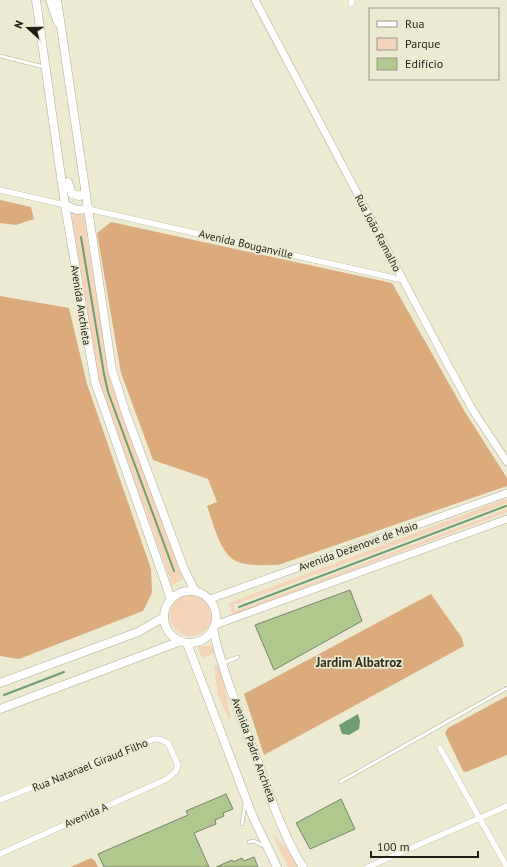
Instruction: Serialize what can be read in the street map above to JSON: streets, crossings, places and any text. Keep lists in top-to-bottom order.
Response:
{
  "streets": {
    "main road": ["Avenida Anchieta", "Avenida Padre Anchieta"],
    "street": [
      "Rua João Ramalho",
      "Avenida Bouganville",
      "Avenida Dezenove de Maio",
      "Rua Natanael Giraud Filho",
      "Avenida A"
    ]
  },
  "crossings": [
    ["Rua João Ramalho", "Avenida Bouganville"],
    ["Avenida Bouganville", "Avenida Anchieta"],
    ["Avenida Anchieta", "Avenida Dezenove de Maio"],
    ["Avenida Anchieta", "Avenida Padre Anchieta"],
    ["Avenida Dezenove de Maio", "Avenida Padre Anchieta"],
    ["Rua Natanael Giraud Filho", "Avenida A"]
  ],
  "districts": ["Jardim Albatroz"],
  "legend": ["Rua", "Parque", "Edifício"],
  "scale_bar": "100 m",
  "north": "left"
}
